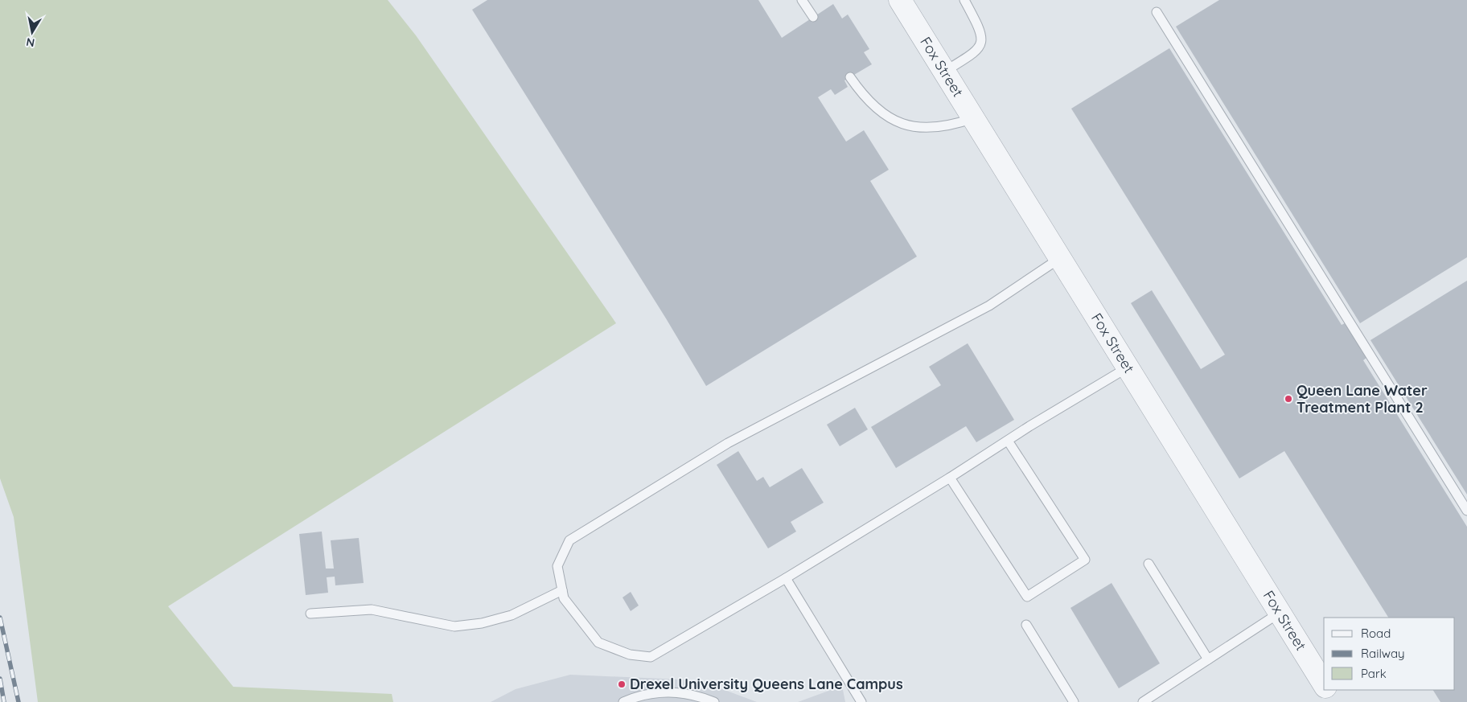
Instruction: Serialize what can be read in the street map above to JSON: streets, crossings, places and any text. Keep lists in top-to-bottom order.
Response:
{
  "streets": {
    "street": ["Fox Street"]
  },
  "places": ["Queen Lane Water Treatment Plant 2", "Drexel University Queens Lane Campus"],
  "legend": ["Road", "Railway", "Park"],
  "north": "bottom"
}
